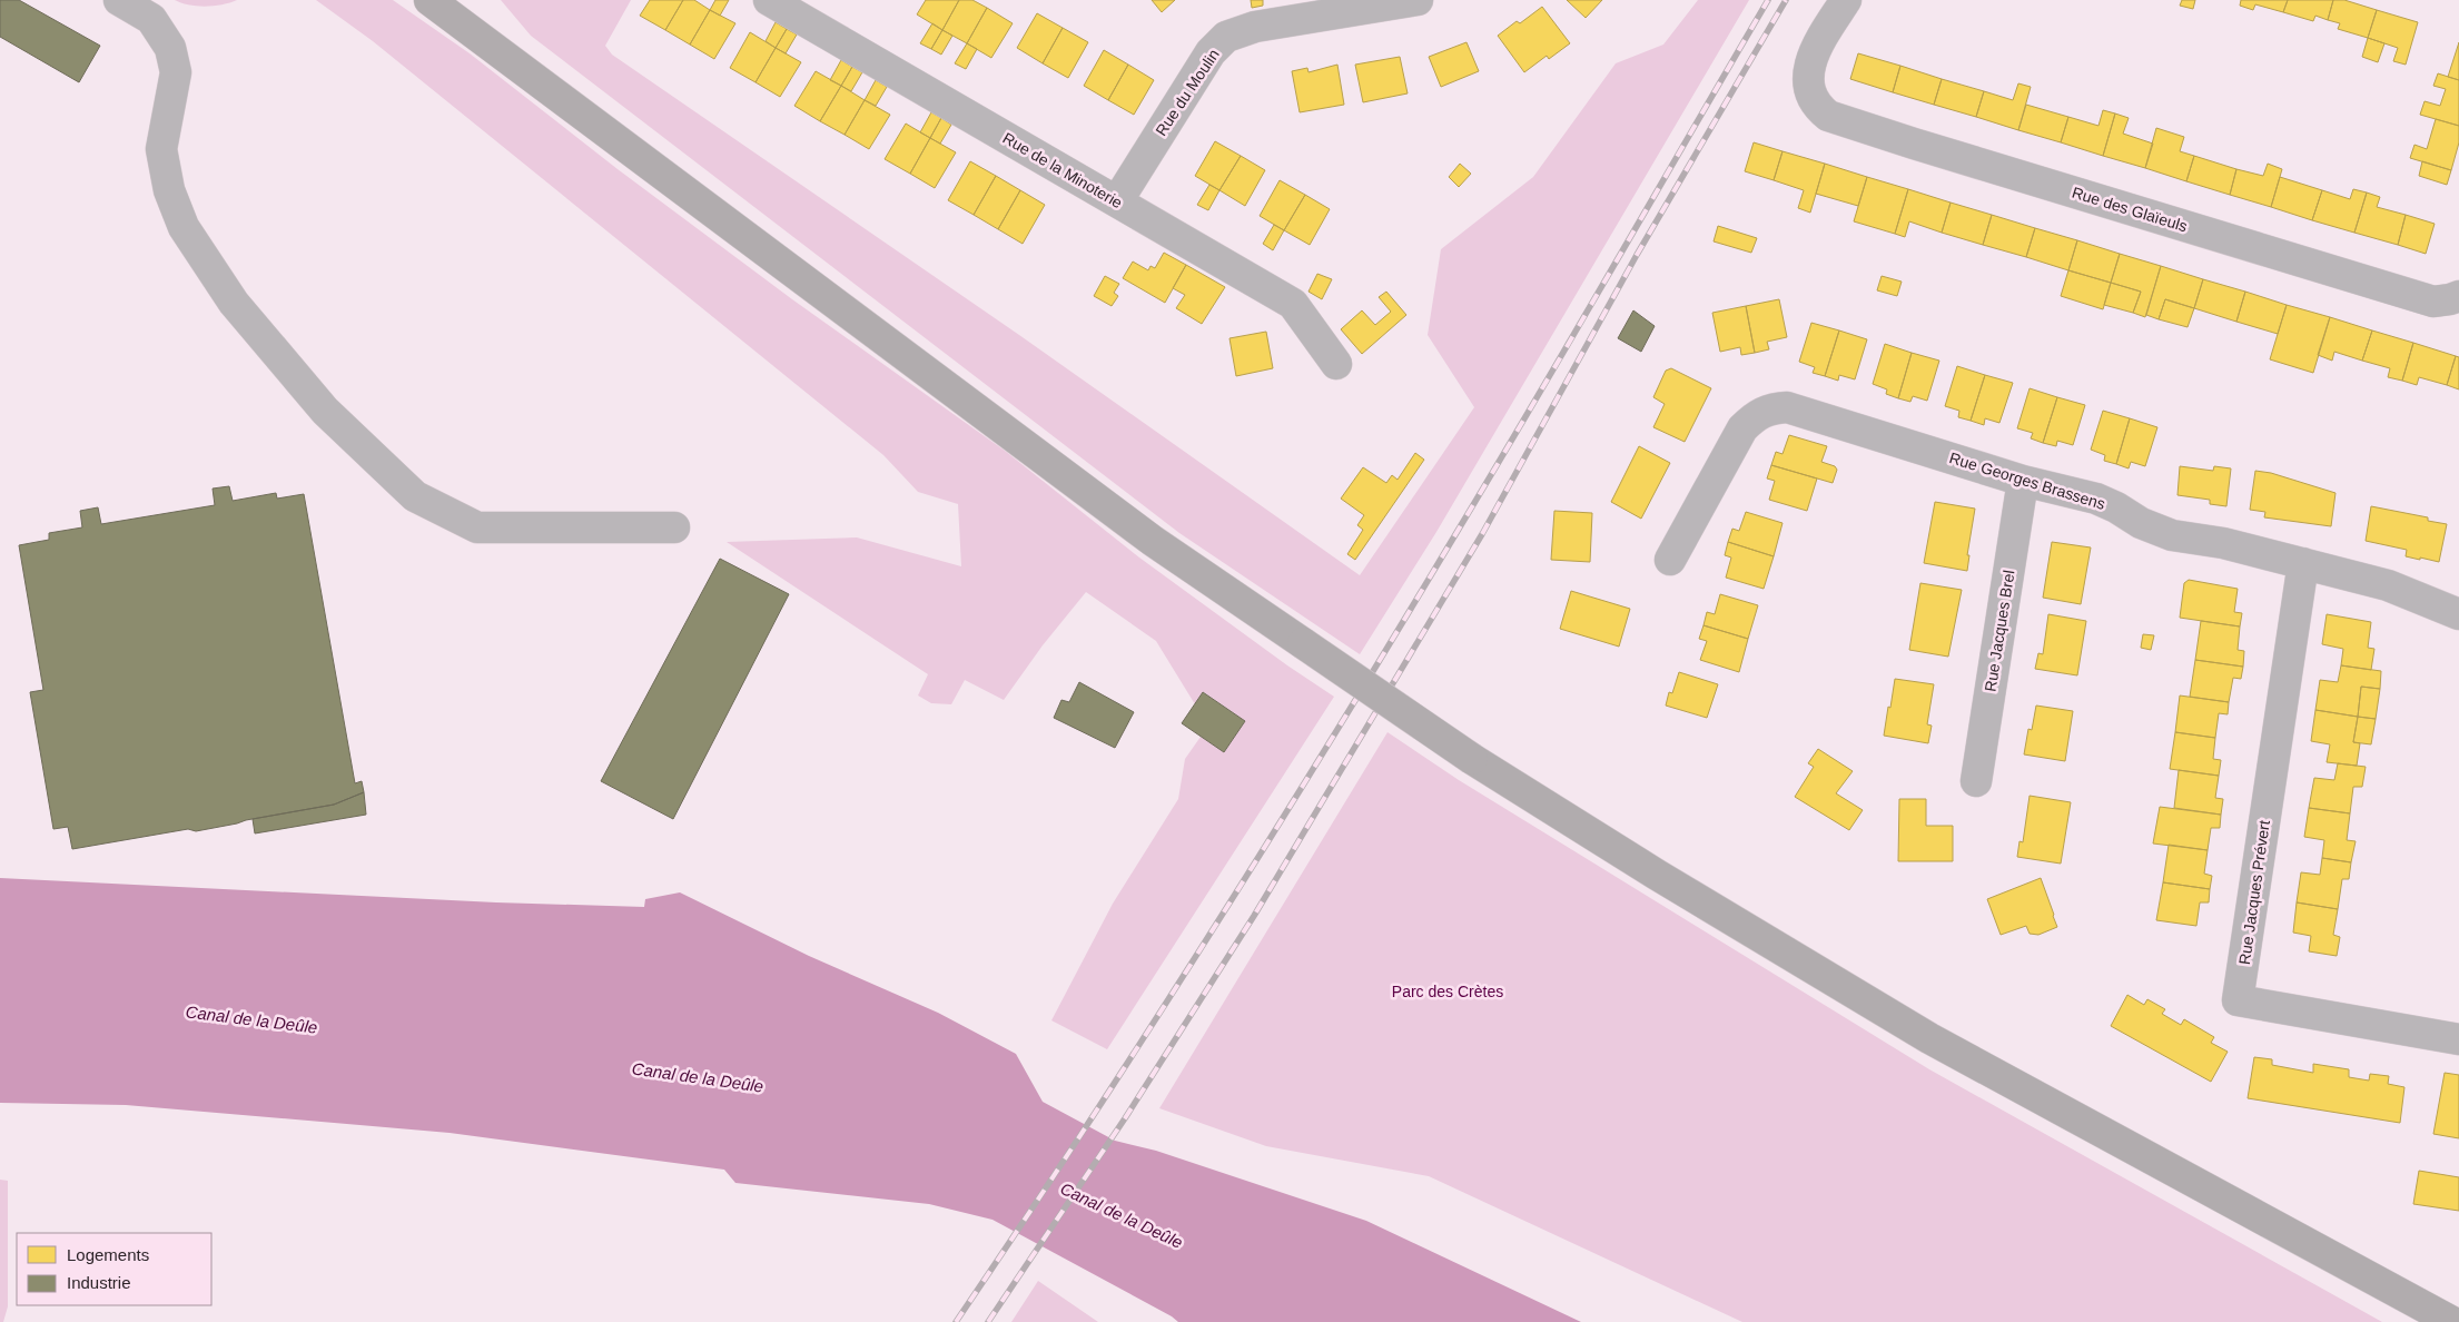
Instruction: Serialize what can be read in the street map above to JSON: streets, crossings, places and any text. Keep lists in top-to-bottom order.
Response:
{
  "streets": {
    "street": [
      "Rue du Moulin",
      "Rue de la Minoterie",
      "Rue des Glaïeuls",
      "Rue Georges Brassens",
      "Rue Jacques Brel",
      "Rue Jacques Prévert"
    ]
  },
  "crossings": [
    ["Rue du Moulin", "Rue de la Minoterie"],
    ["Rue Georges Brassens", "Rue Jacques Brel"],
    ["Rue Georges Brassens", "Rue Jacques Prévert"]
  ],
  "water": ["Canal de la Deûle"],
  "parks": ["Parc des Crètes"],
  "legend": ["Logements", "Industrie"]
}
